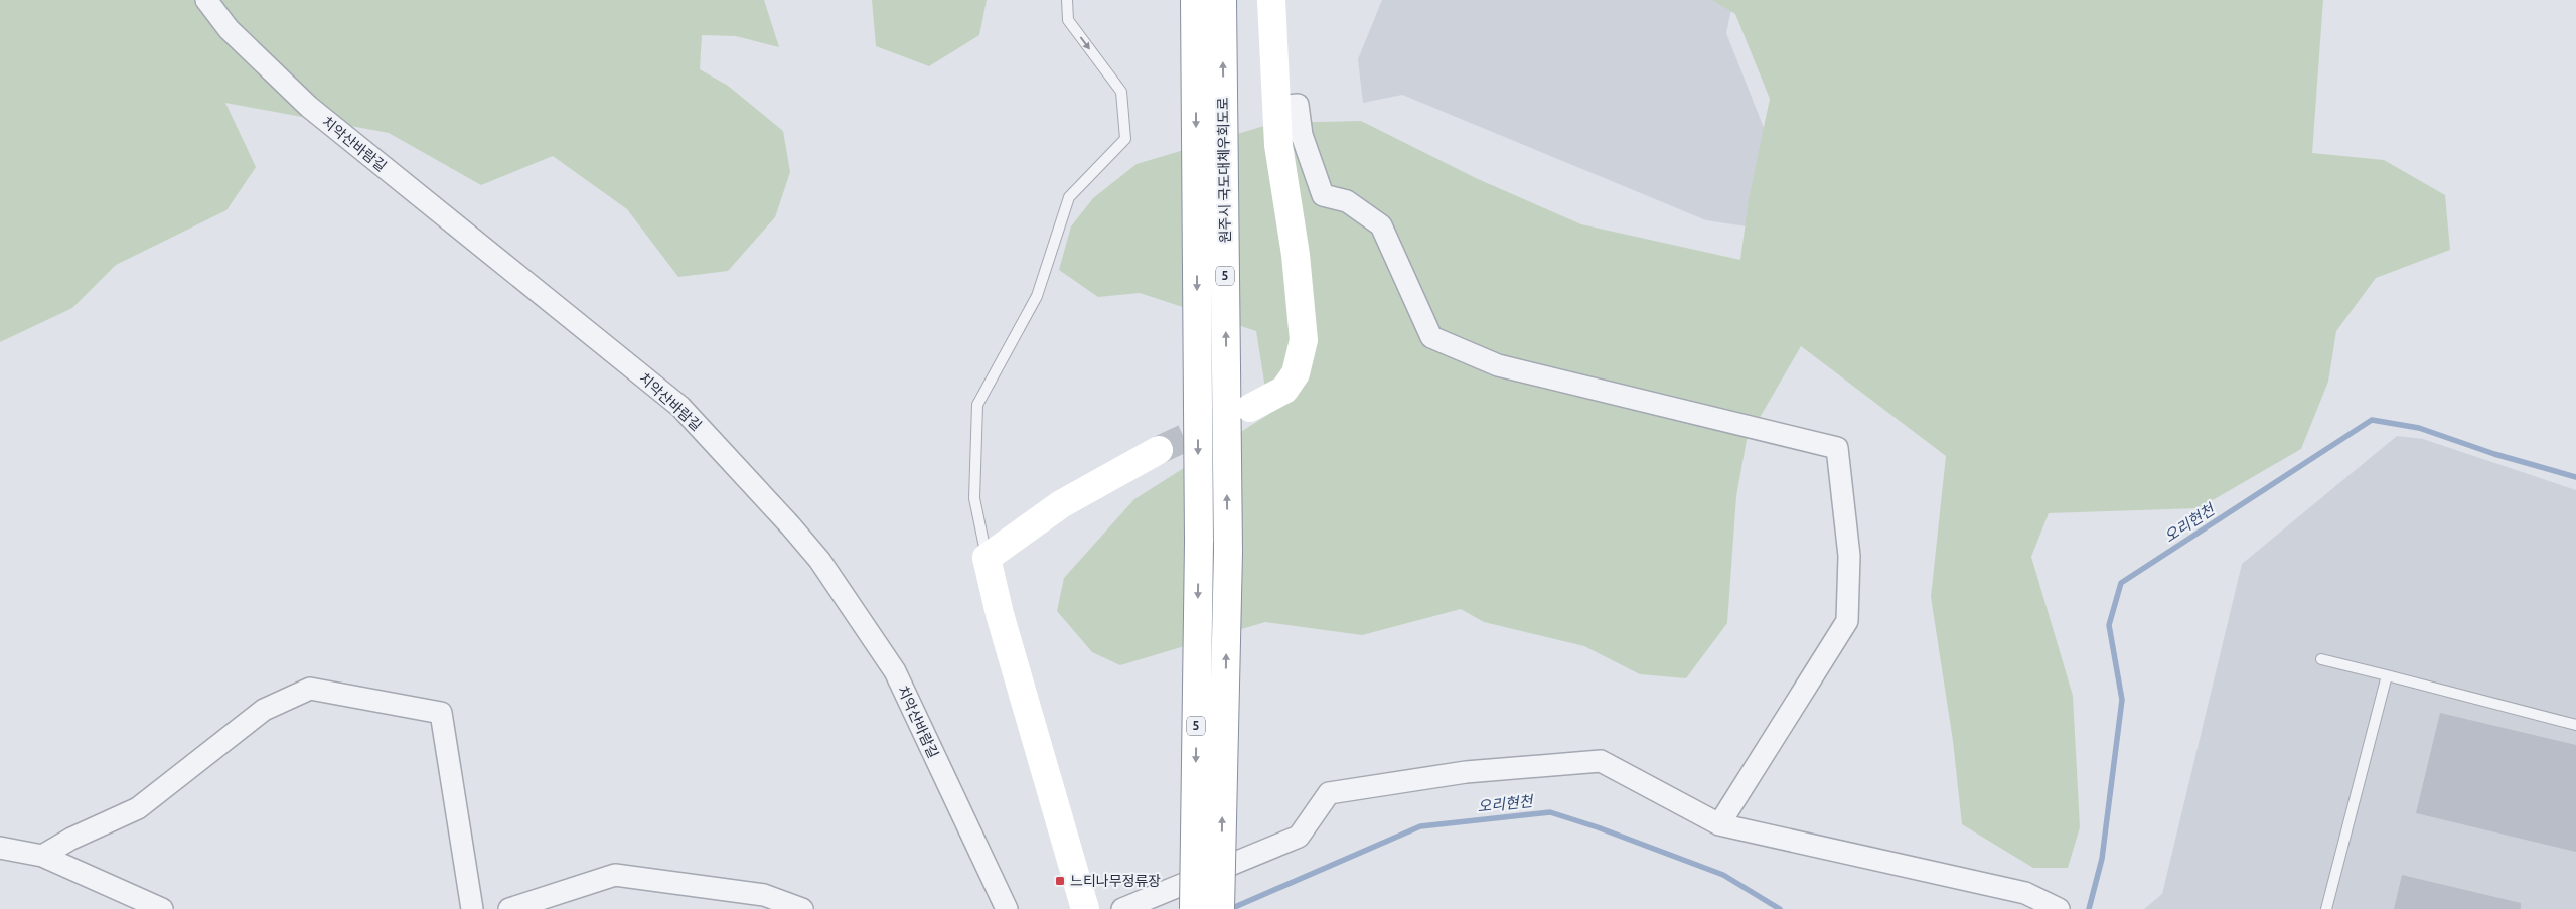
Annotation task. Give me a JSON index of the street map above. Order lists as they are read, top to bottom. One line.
{"streets":{"main road":["원주시 국도대체우회도로","5"],"street":["치악산바람길"]},"water":["오리현천"],"places":{"transit":["느티나무정류장"]}}
